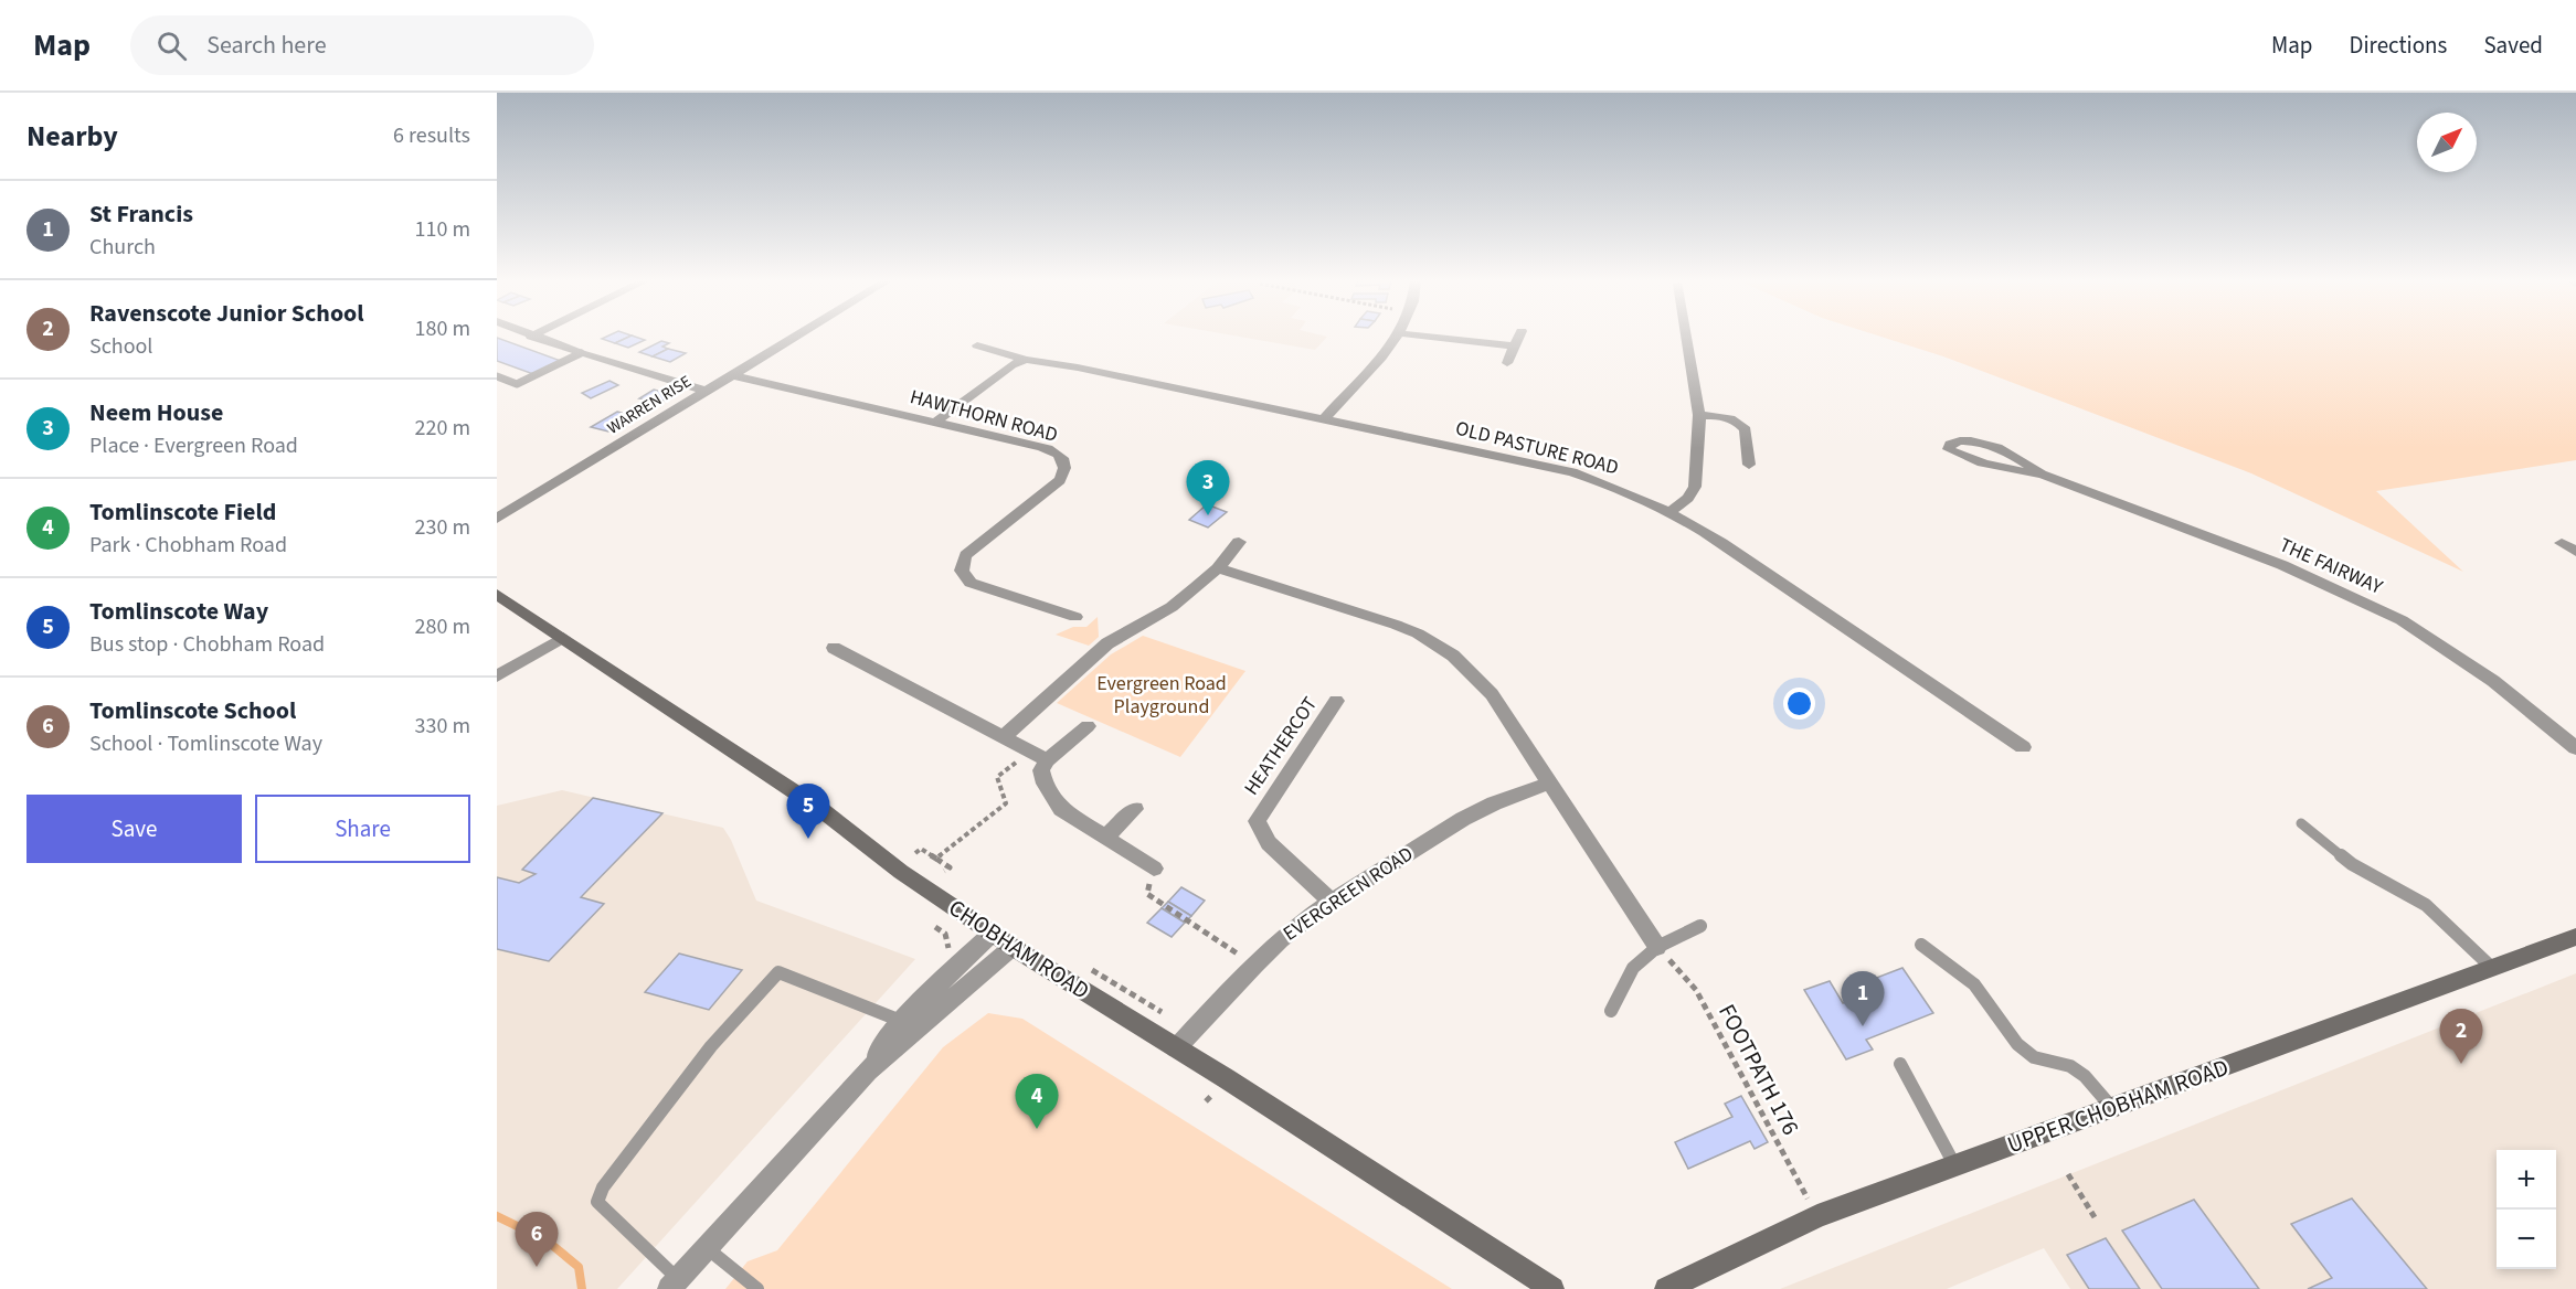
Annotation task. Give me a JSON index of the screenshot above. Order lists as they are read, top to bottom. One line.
{"streets":{"main road":["CHOBHAM ROAD","UPPER CHOBHAM ROAD"],"street":["WARREN RISE","HAWTHORN ROAD","OLD PASTURE ROAD","THE FAIRWAY","HEATHERCOT","EVERGREEN ROAD"],"path":["FOOTPATH 176"]},"crossings":[["WARREN RISE","HAWTHORN ROAD"],["HEATHERCOT","EVERGREEN ROAD"],["EVERGREEN ROAD","CHOBHAM ROAD"],["FOOTPATH 176","UPPER CHOBHAM ROAD"]],"parks":["Evergreen Road Playground"],"north":"top right","page":{"header":"Map","search":"Search here","nav":["Map","Directions","Saved"],"heading":["Nearby","6 results"],"list":[{"mark":"1","name":"St Francis","note":"Church","value":"110 m"},{"mark":"2","name":"Ravenscote Junior School","note":"School","value":"180 m"},{"mark":"3","name":"Neem House","note":"Place · Evergreen Road","value":"220 m"},{"mark":"4","name":"Tomlinscote Field","note":"Park · Chobham Road","value":"230 m"},{"mark":"5","name":"Tomlinscote Way","note":"Bus stop · Chobham Road","value":"280 m"},{"mark":"6","name":"Tomlinscote School","note":"School · Tomlinscote Way","value":"330 m"}],"pins":["3","5","1","2","4","6"],"buttons":["Save","Share"],"map_buttons":["+","−"]}}
